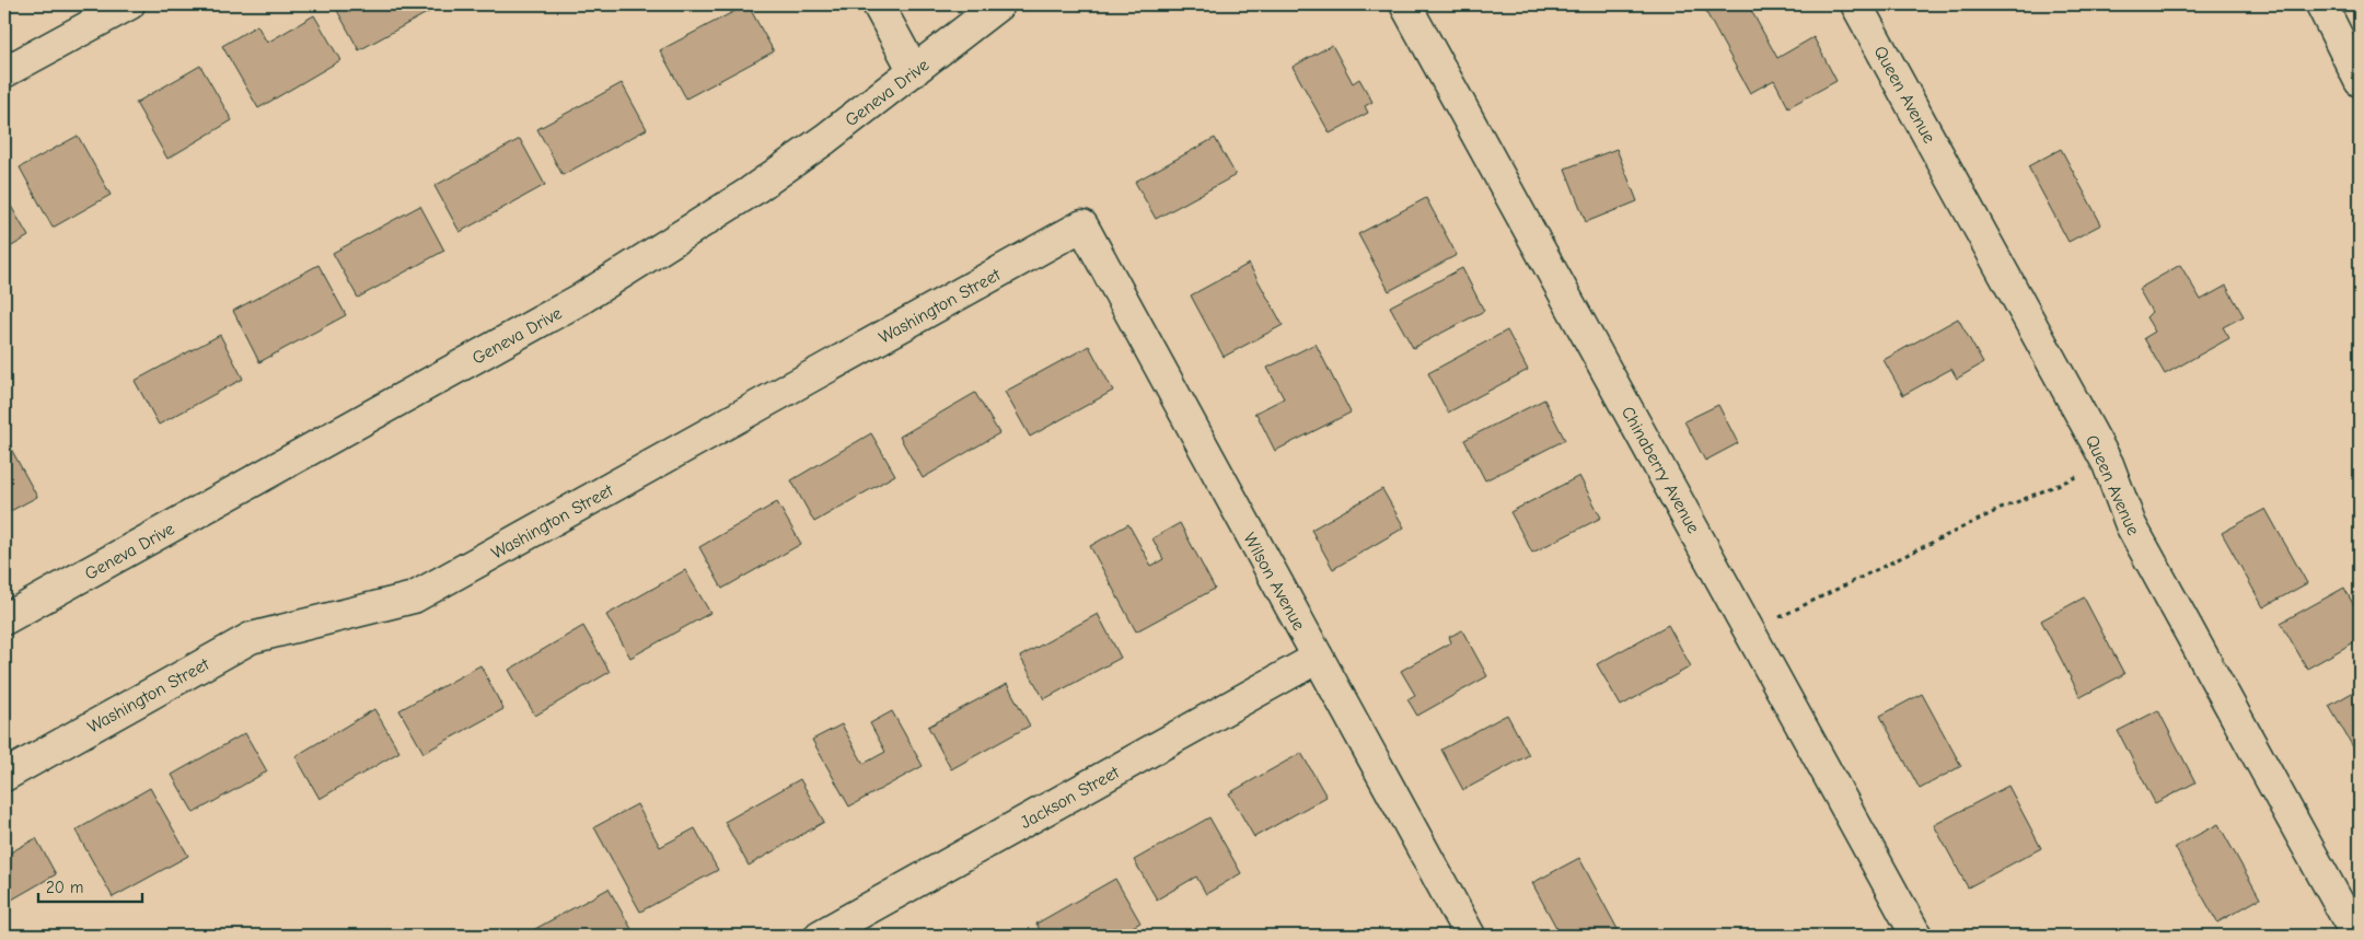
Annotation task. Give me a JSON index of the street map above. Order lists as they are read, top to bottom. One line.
{"streets":{"street":["Geneva Drive","Queen Avenue","Washington Street","Chinaberry Avenue","Wilson Avenue","Jackson Street"]},"crossings":[["Washington Street","Wilson Avenue"],["Wilson Avenue","Jackson Street"]],"scale_bar":"20 m"}
